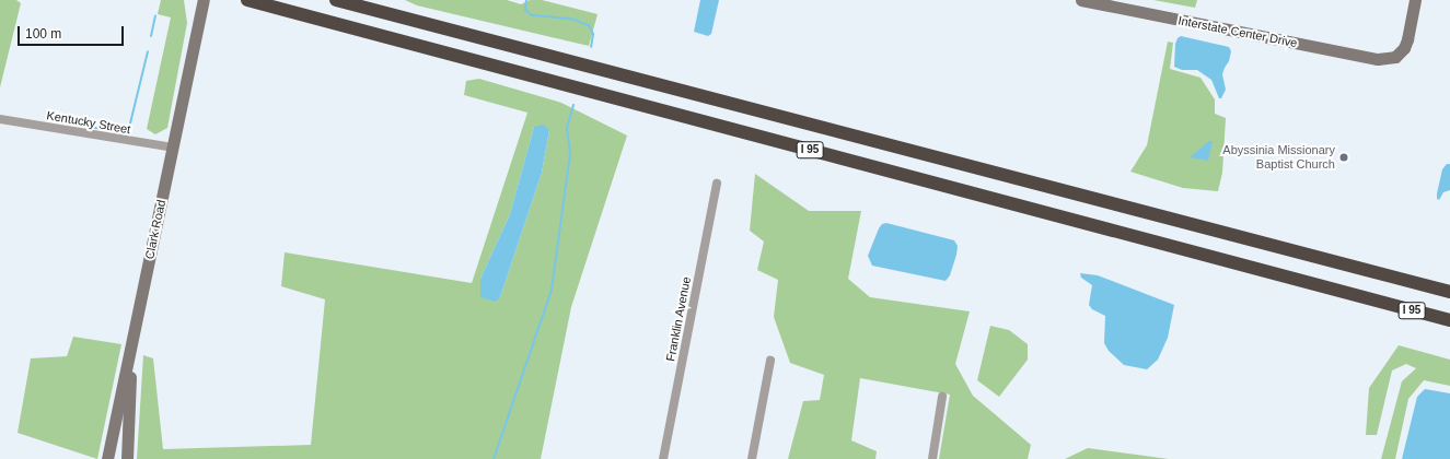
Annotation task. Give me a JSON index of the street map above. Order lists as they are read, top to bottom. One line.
{"streets":{"highway":["I 95"],"street":["Interstate Center Drive","Kentucky Street","Clark Road","Franklin Avenue"]},"crossings":[["Kentucky Street","Clark Road"]],"places":["Abyssinia Missionary Baptist Church"],"scale_bar":"100 m"}
